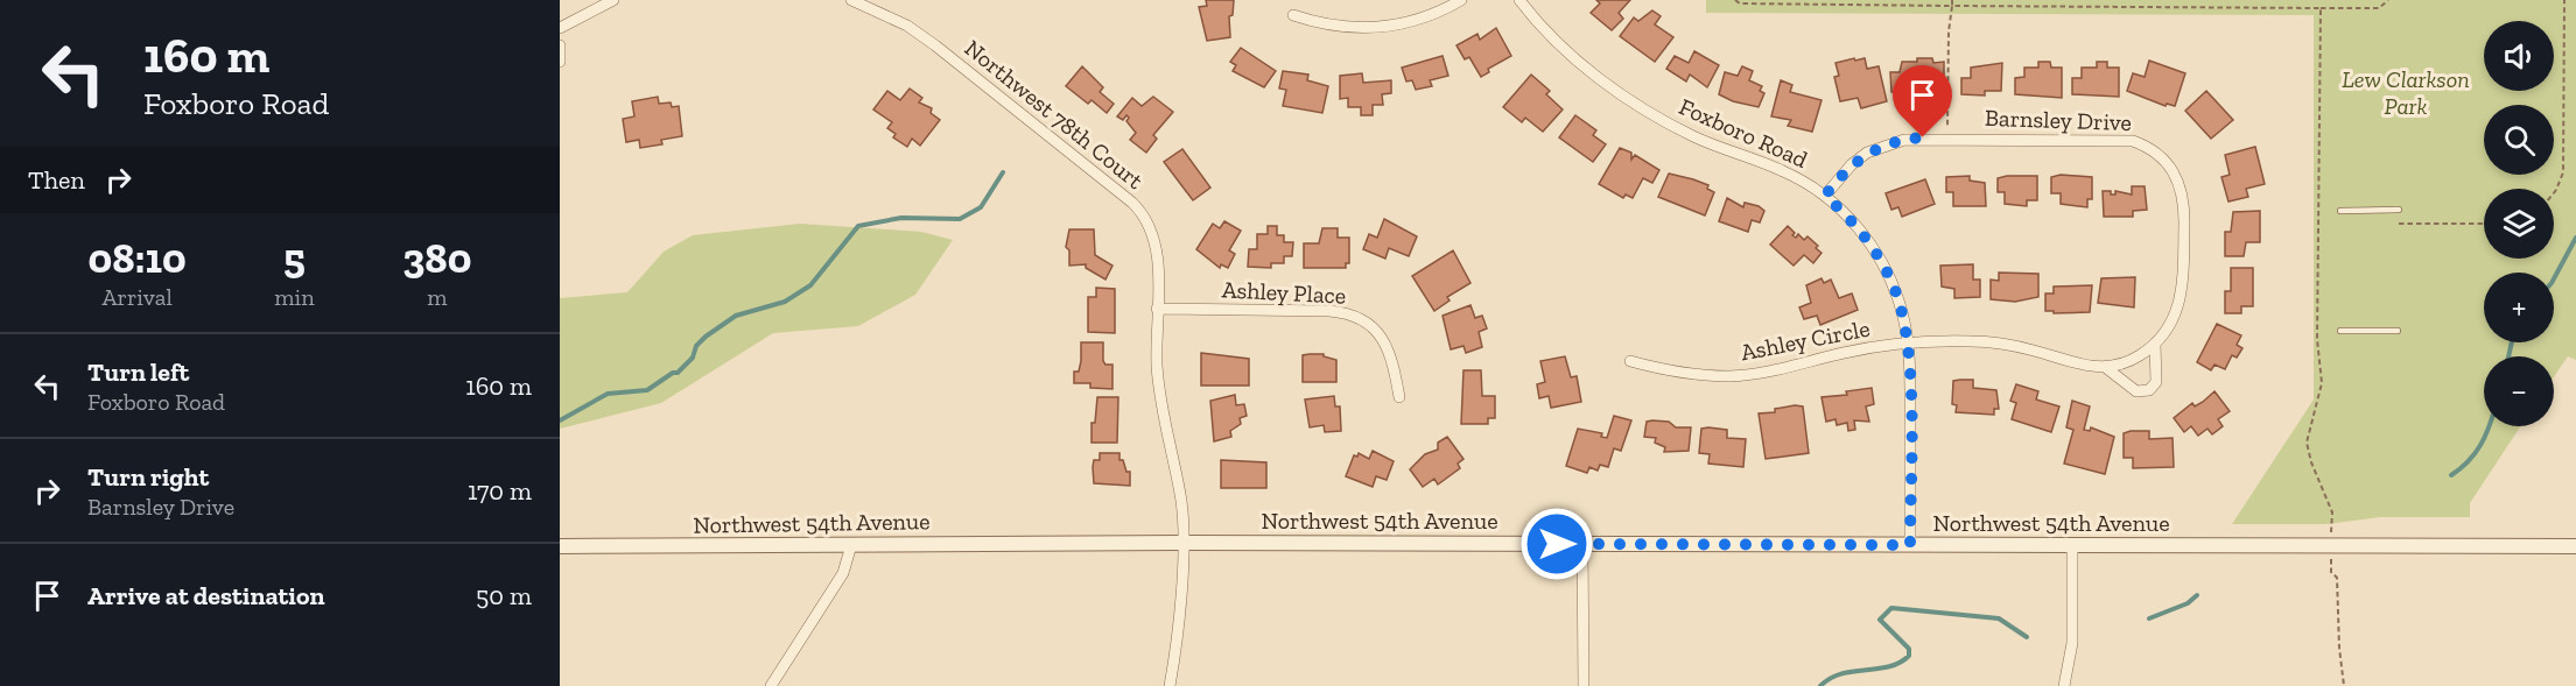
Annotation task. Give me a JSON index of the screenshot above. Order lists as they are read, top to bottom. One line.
{"streets":{"street":["Northwest 78th Court","Barnsley Drive","Foxboro Road","Ashley Place","Ashley Circle","Northwest 54th Avenue"]},"crossings":[["Northwest 78th Court","Ashley Place"],["Northwest 78th Court","Northwest 54th Avenue"],["Barnsley Drive","Foxboro Road"],["Barnsley Drive","Ashley Circle"],["Foxboro Road","Ashley Circle"],["Foxboro Road","Northwest 54th Avenue"]],"parks":["Lew Clarkson Park"],"page":{"turn":["160 m","Foxboro Road"],"map_buttons":["+","−"],"then":"Then","eta":["08:10","Arrival","5","min","380","m"],"list":[{"name":"Turn left","note":"Foxboro Road","value":"160 m"},{"name":"Turn right","note":"Barnsley Drive","value":"170 m"},{"name":"Arrive at destination","value":"50 m"}]}}
